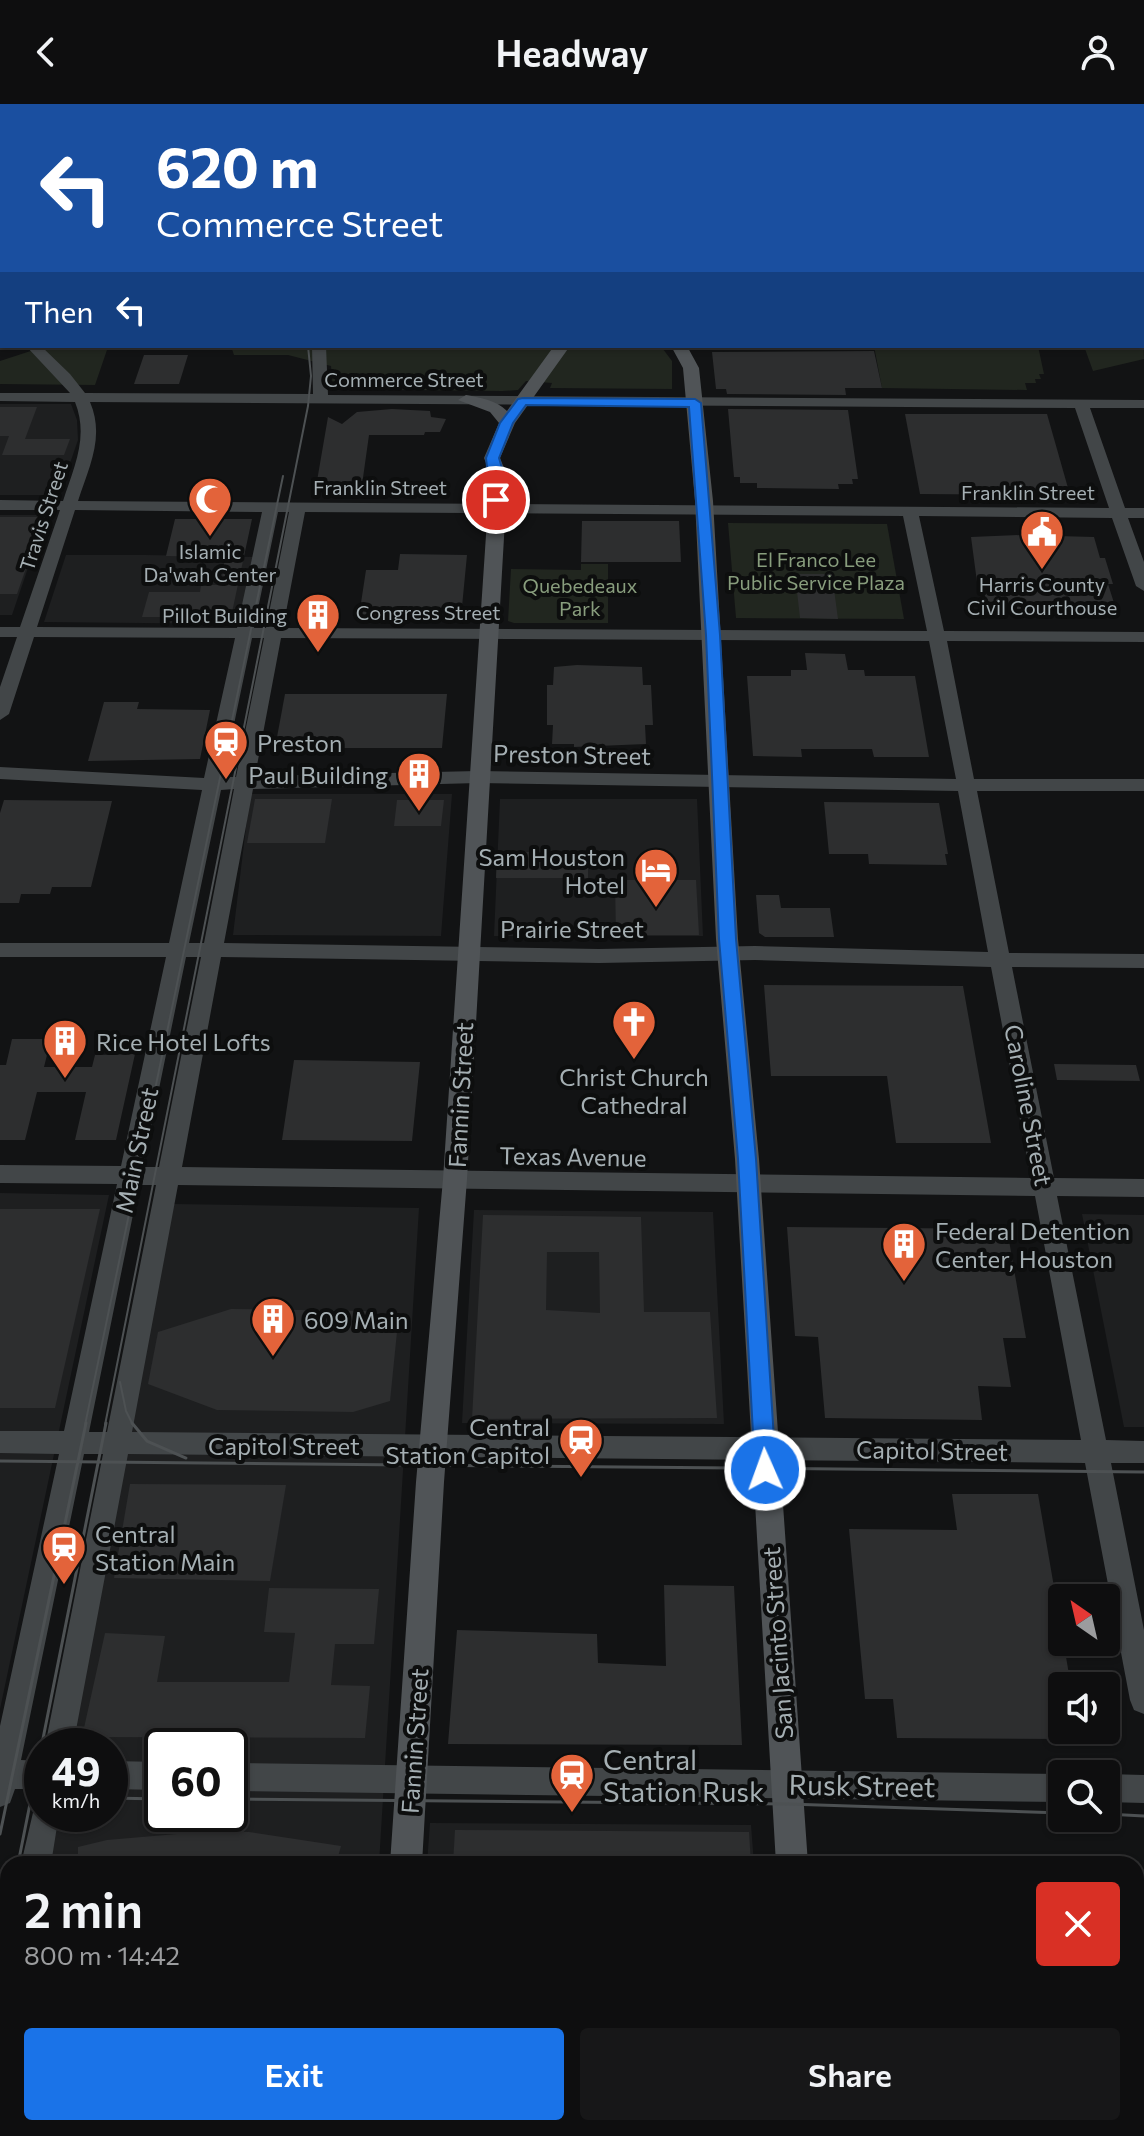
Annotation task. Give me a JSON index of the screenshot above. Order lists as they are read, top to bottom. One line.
{"streets":{"main road":["Fannin Street","San Jacinto Street"],"street":["Commerce Street","Franklin Street","Travis Street","Congress Street","Preston Street","Prairie Street","Caroline Street","Main Street","Texas Avenue","Capitol Street","Rusk Street"]},"crossings":[["Commerce Street","Travis Street"],["Commerce Street","Fannin Street"],["Commerce Street","San Jacinto Street"],["Franklin Street","Travis Street"],["Franklin Street","Fannin Street"],["Franklin Street","Caroline Street"],["Franklin Street","Main Street"],["Franklin Street","San Jacinto Street"],["Travis Street","Congress Street"],["Congress Street","Fannin Street"],["Congress Street","Caroline Street"],["Congress Street","Main Street"],["Congress Street","San Jacinto Street"],["Preston Street","Fannin Street"],["Preston Street","Caroline Street"],["Preston Street","Main Street"],["Preston Street","San Jacinto Street"],["Prairie Street","Fannin Street"],["Prairie Street","Caroline Street"],["Prairie Street","Main Street"],["Prairie Street","San Jacinto Street"],["Fannin Street","Texas Avenue"],["Fannin Street","Capitol Street"],["Fannin Street","Rusk Street"],["Caroline Street","Texas Avenue"],["Caroline Street","Capitol Street"],["Main Street","Texas Avenue"],["Main Street","Capitol Street"],["Texas Avenue","San Jacinto Street"],["Capitol Street","San Jacinto Street"],["San Jacinto Street","Rusk Street"]],"parks":["El Franco Lee Public Service Plaza","Quebedeaux Park"],"places":{"mosque":["Islamic Da'wah Center"],"public building":["Harris County Civil Courthouse"],"building":["Pillot Building","Paul Building","Rice Hotel Lofts","Federal Detention Center, Houston","609 Main"],"station":["Preston","Central Station Capitol","Central Station Main","Central Station Rusk"],"hotel":["Sam Houston Hotel"],"church":["Christ Church Cathedral"]},"north":"top left","page":{"header":"Headway","turn":["620 m","Commerce Street"],"then":"Then","speed":"49 km/h","limit":"60","heading":["2 min","800 m · 14:42"],"buttons":["Exit","Share"]}}
